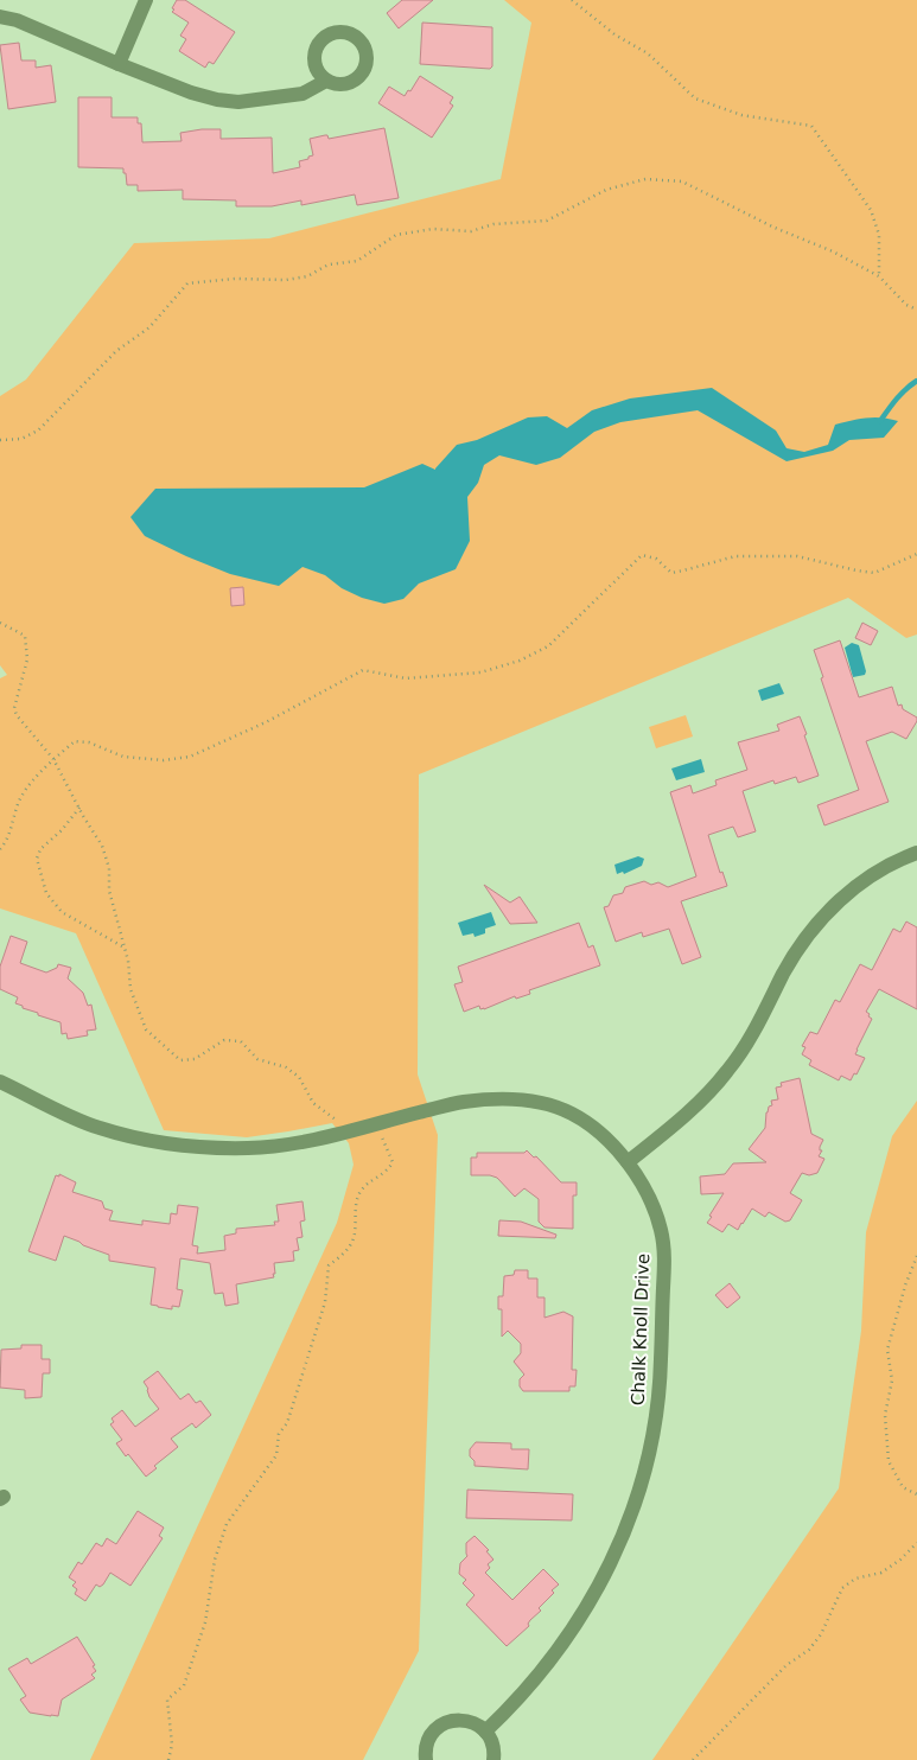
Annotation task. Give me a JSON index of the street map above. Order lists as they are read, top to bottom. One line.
{"streets":{"street":["Chalk Knoll Drive"]}}
